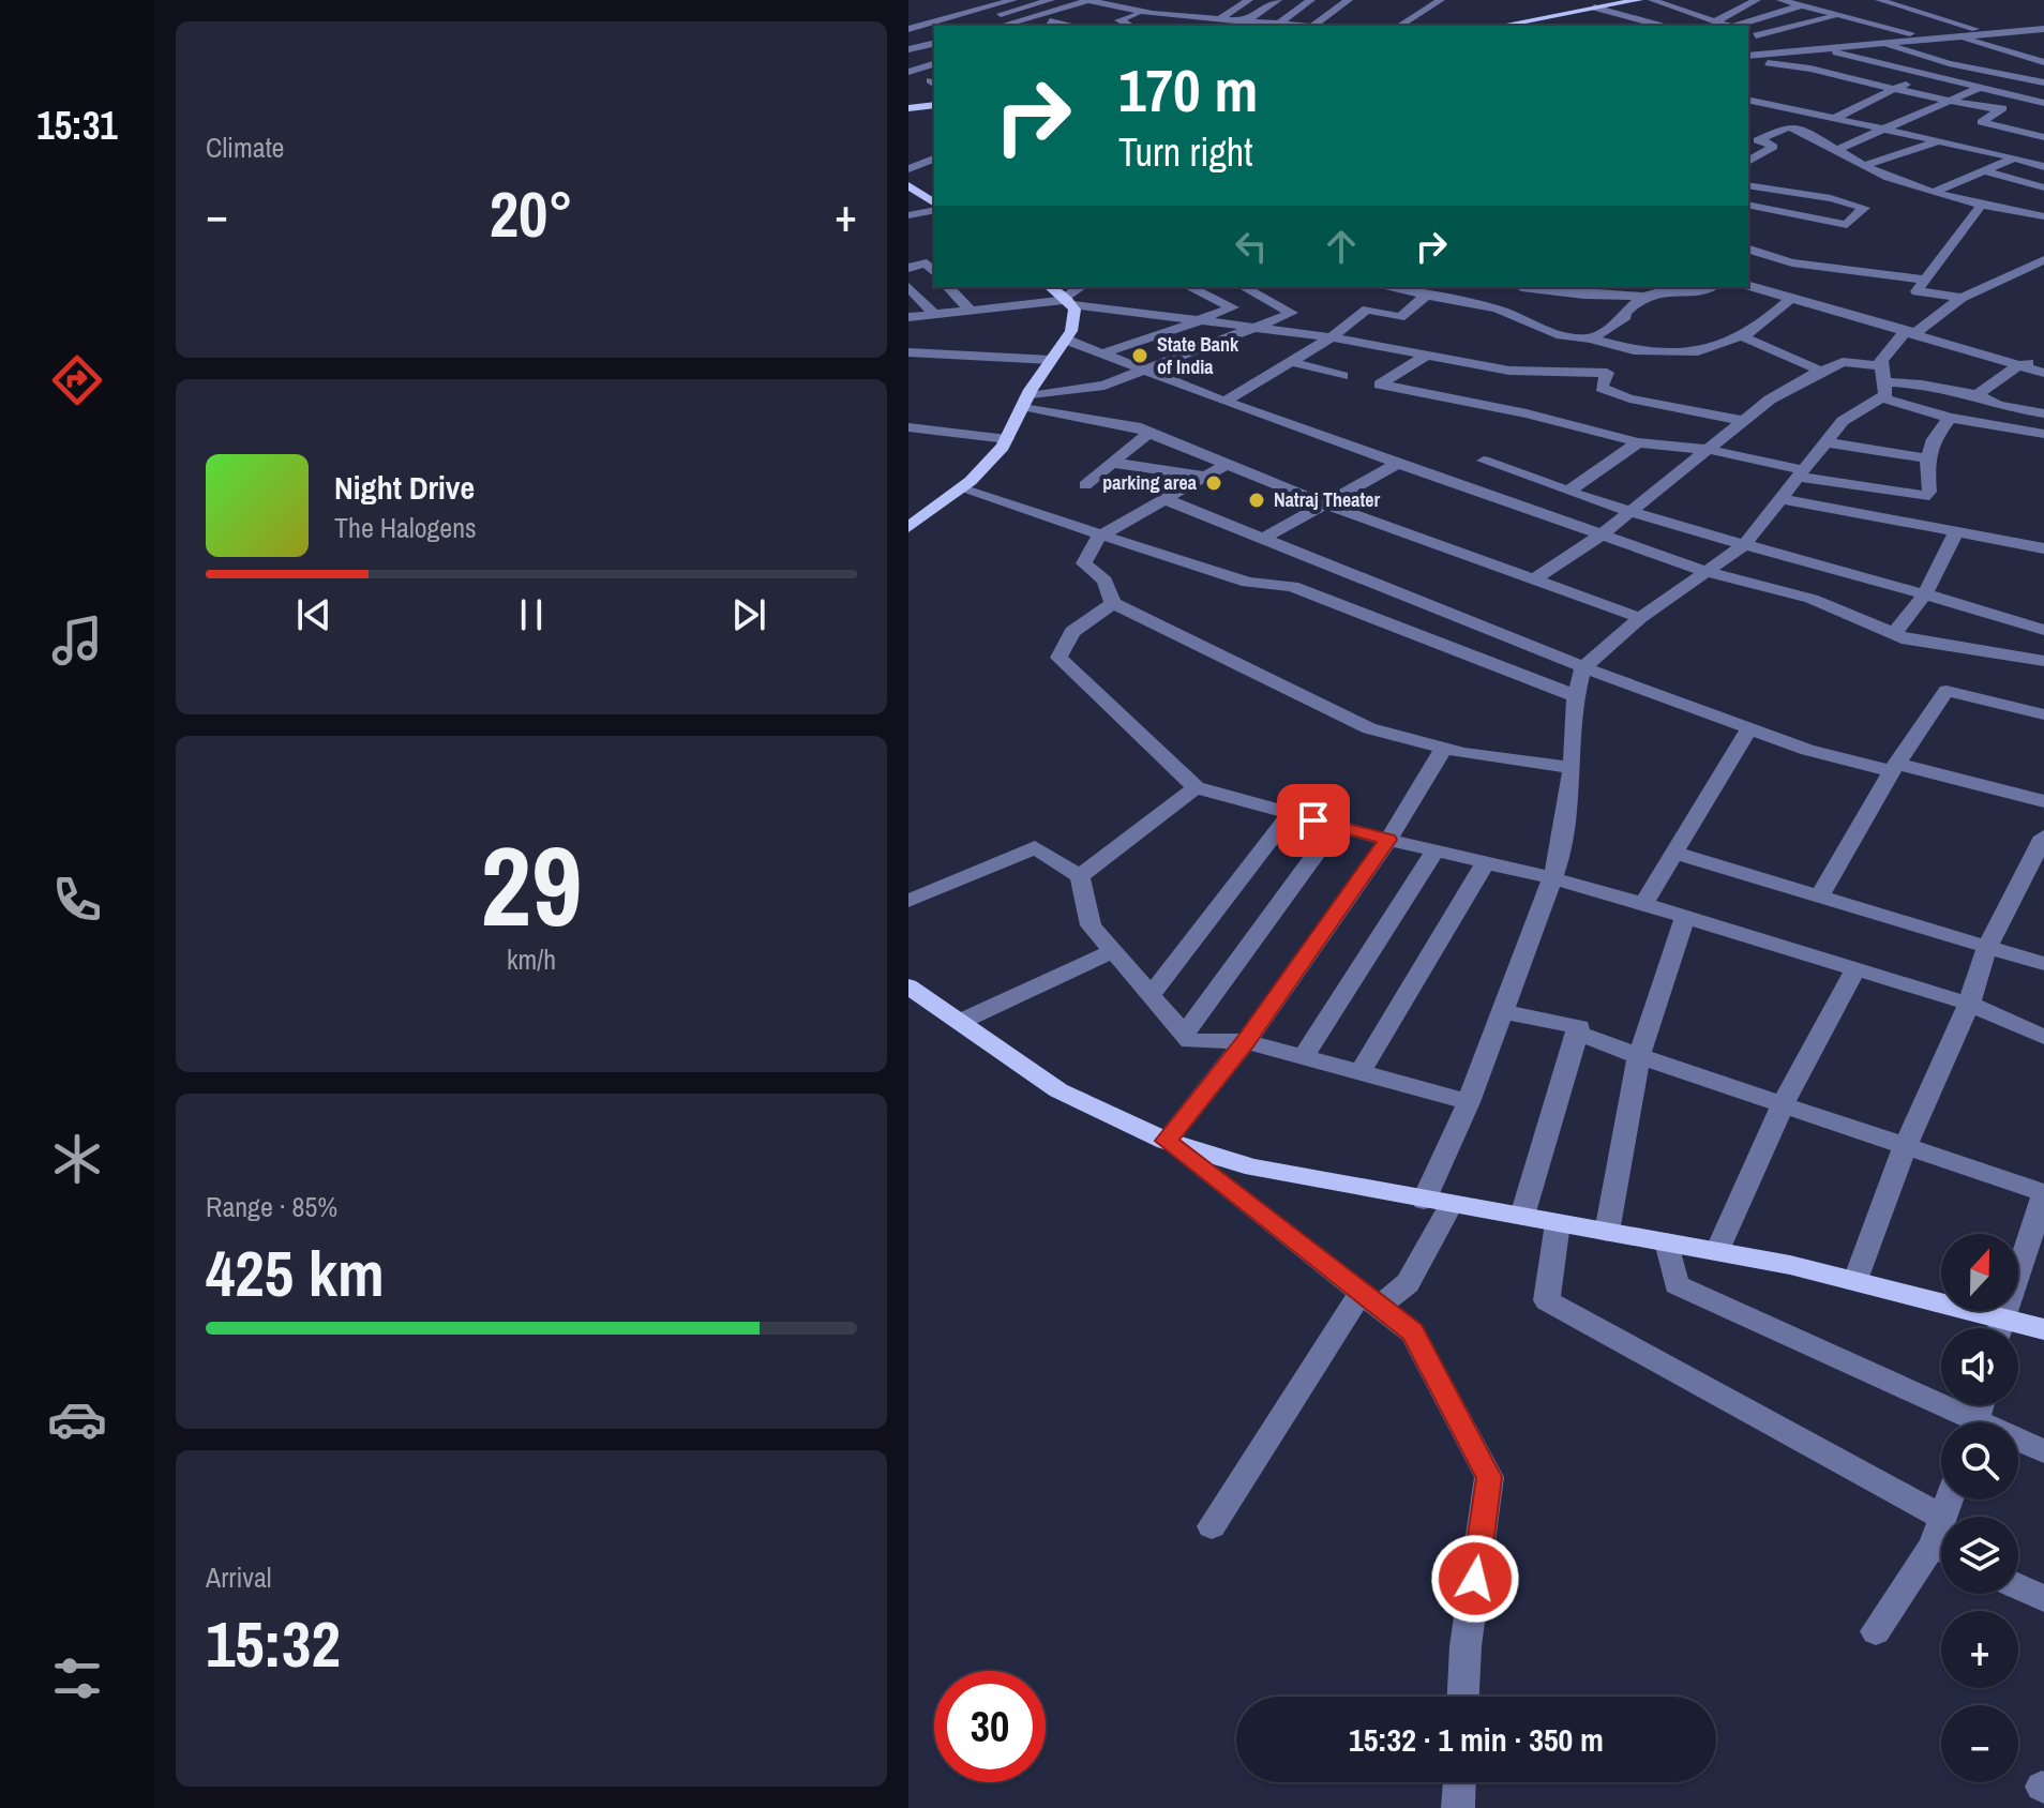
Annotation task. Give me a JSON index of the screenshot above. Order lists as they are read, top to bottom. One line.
{"places":["State Bank of India","parking area","Natraj Theater"],"north":"top","page":{"tabs":"15:31","tile":["Climate",["29","km/h"],["Range · 85%","425 km"],["Arrival","15:32"]],"turn":["170 m","Turn right"],"heat":["−","20°","+"],"song":["Night Drive","The Halogens"],"map_buttons":["+","−"],"limit":"30","trip":"15:32 · 1 min · 350 m"}}
